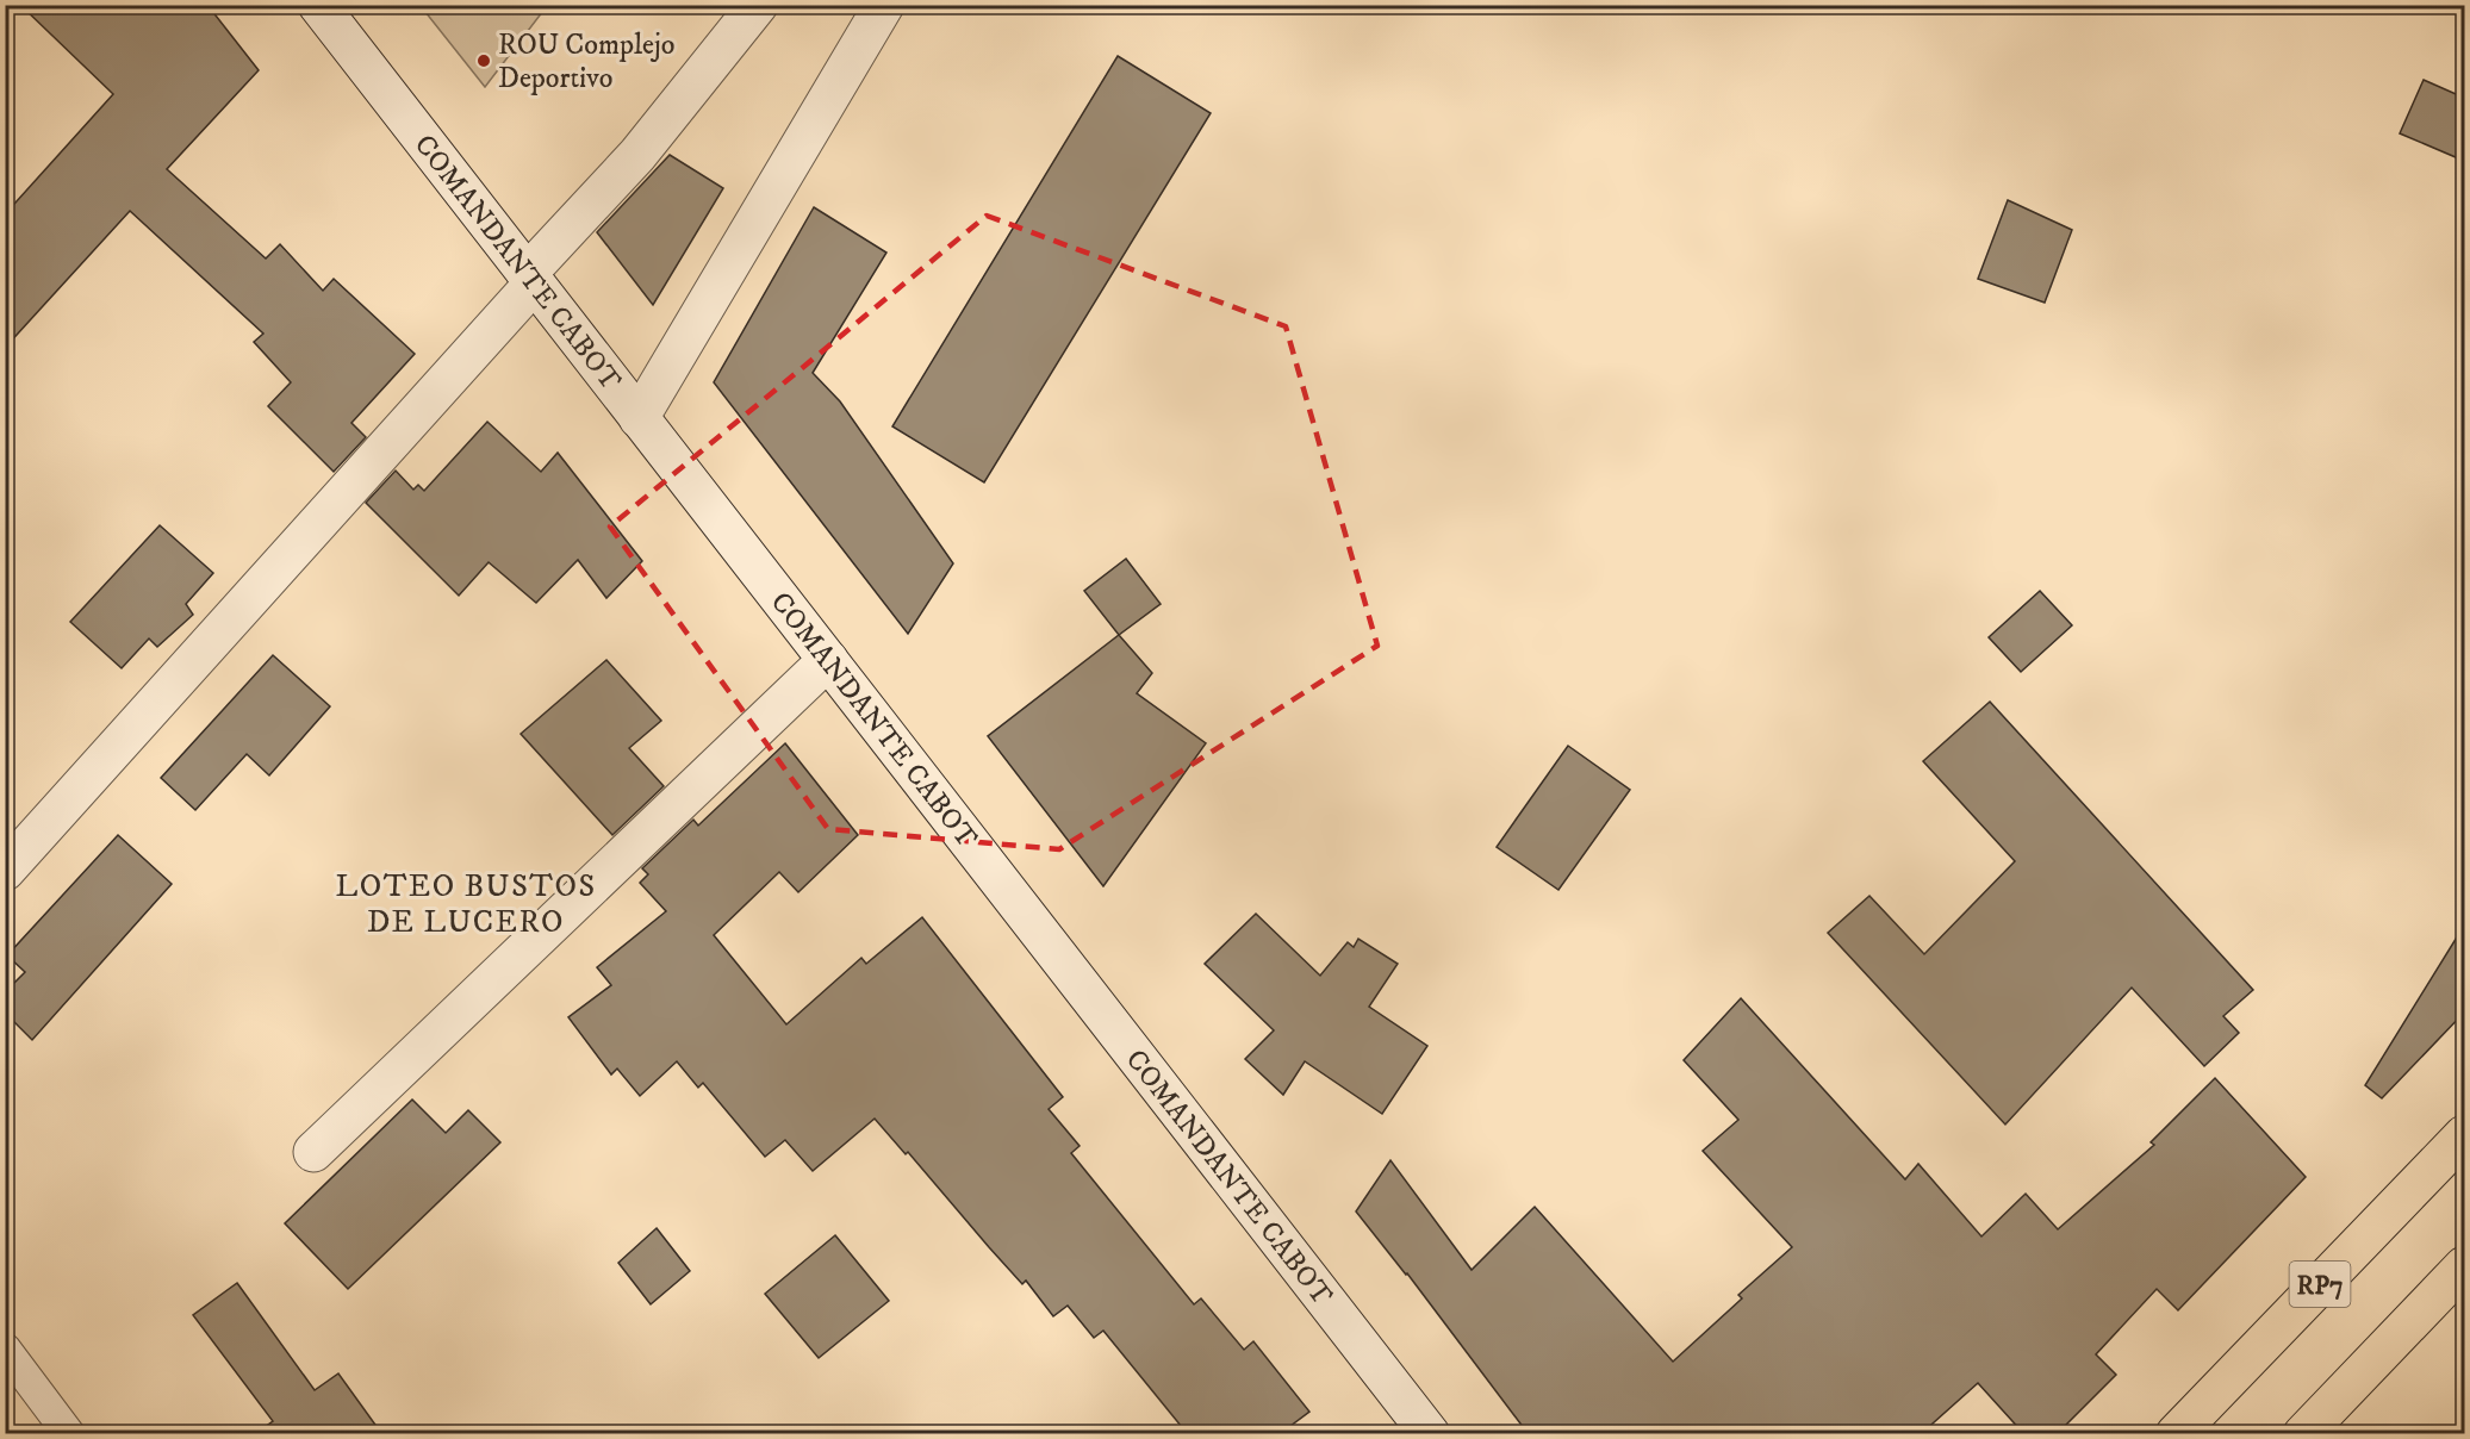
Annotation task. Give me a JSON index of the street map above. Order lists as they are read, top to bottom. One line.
{"streets":{"main road":["RP7"],"street":["COMANDANTE CABOT"]},"districts":["LOTEO BUSTOS DE LUCERO"],"places":["ROU Complejo Deportivo"]}
